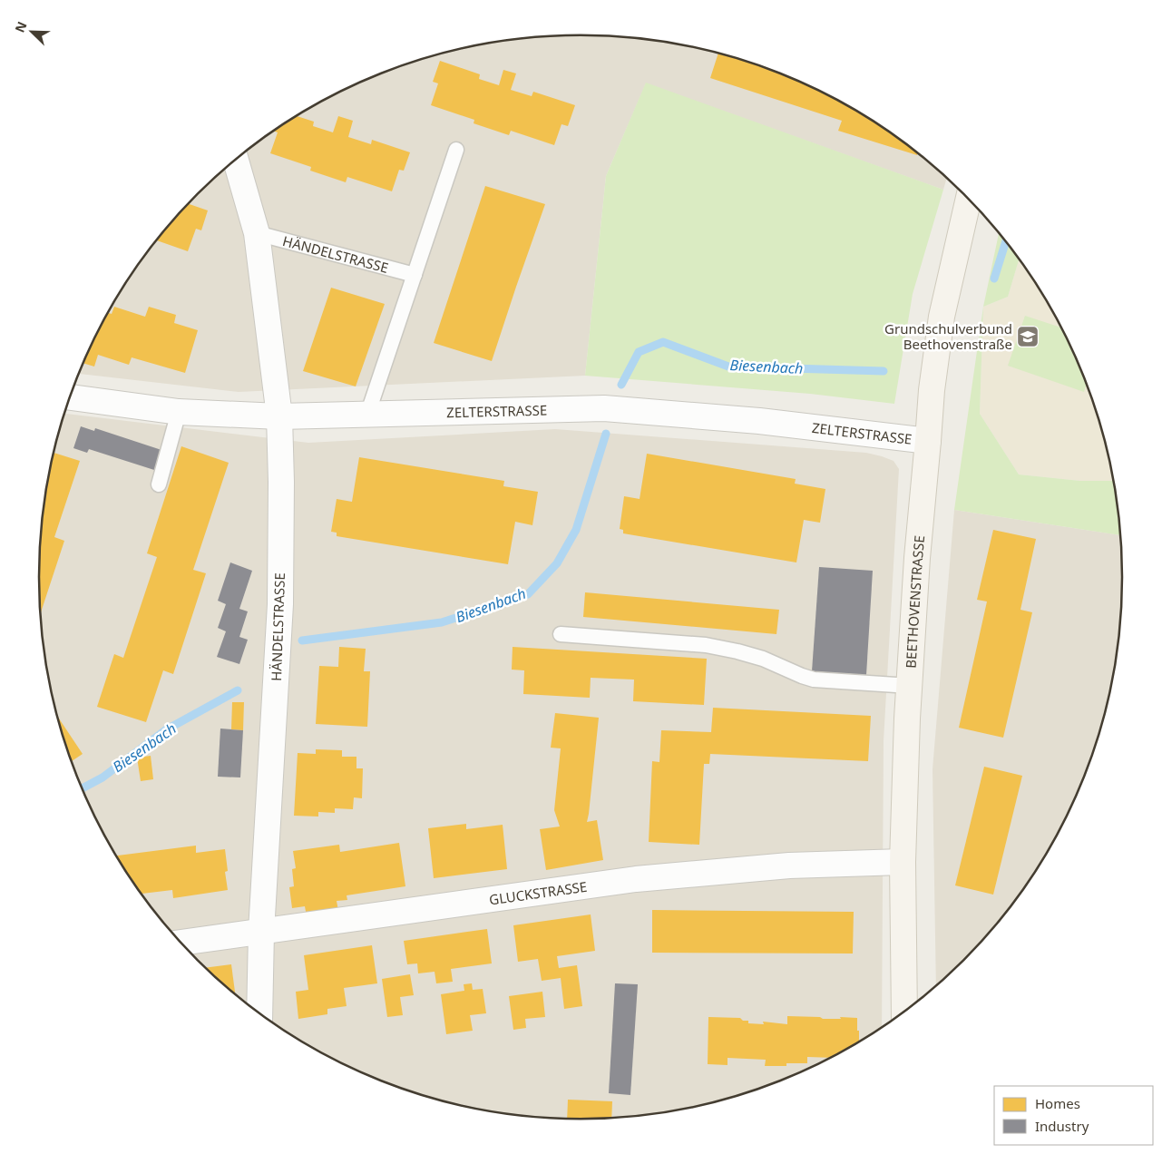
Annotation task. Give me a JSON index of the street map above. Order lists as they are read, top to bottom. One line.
{"streets":{"street":["HÄNDELSTRASSE","ZELTERSTRASSE","BEETHOVENSTRASSE","GLUCKSTRASSE"]},"crossings":[["HÄNDELSTRASSE","ZELTERSTRASSE"],["HÄNDELSTRASSE","GLUCKSTRASSE"],["ZELTERSTRASSE","BEETHOVENSTRASSE"],["BEETHOVENSTRASSE","GLUCKSTRASSE"]],"water":["Biesenbach"],"places":{"school or university":["Grundschulverbund Beethovenstraße"]},"legend":["Homes","Industry"],"north":"top left"}
